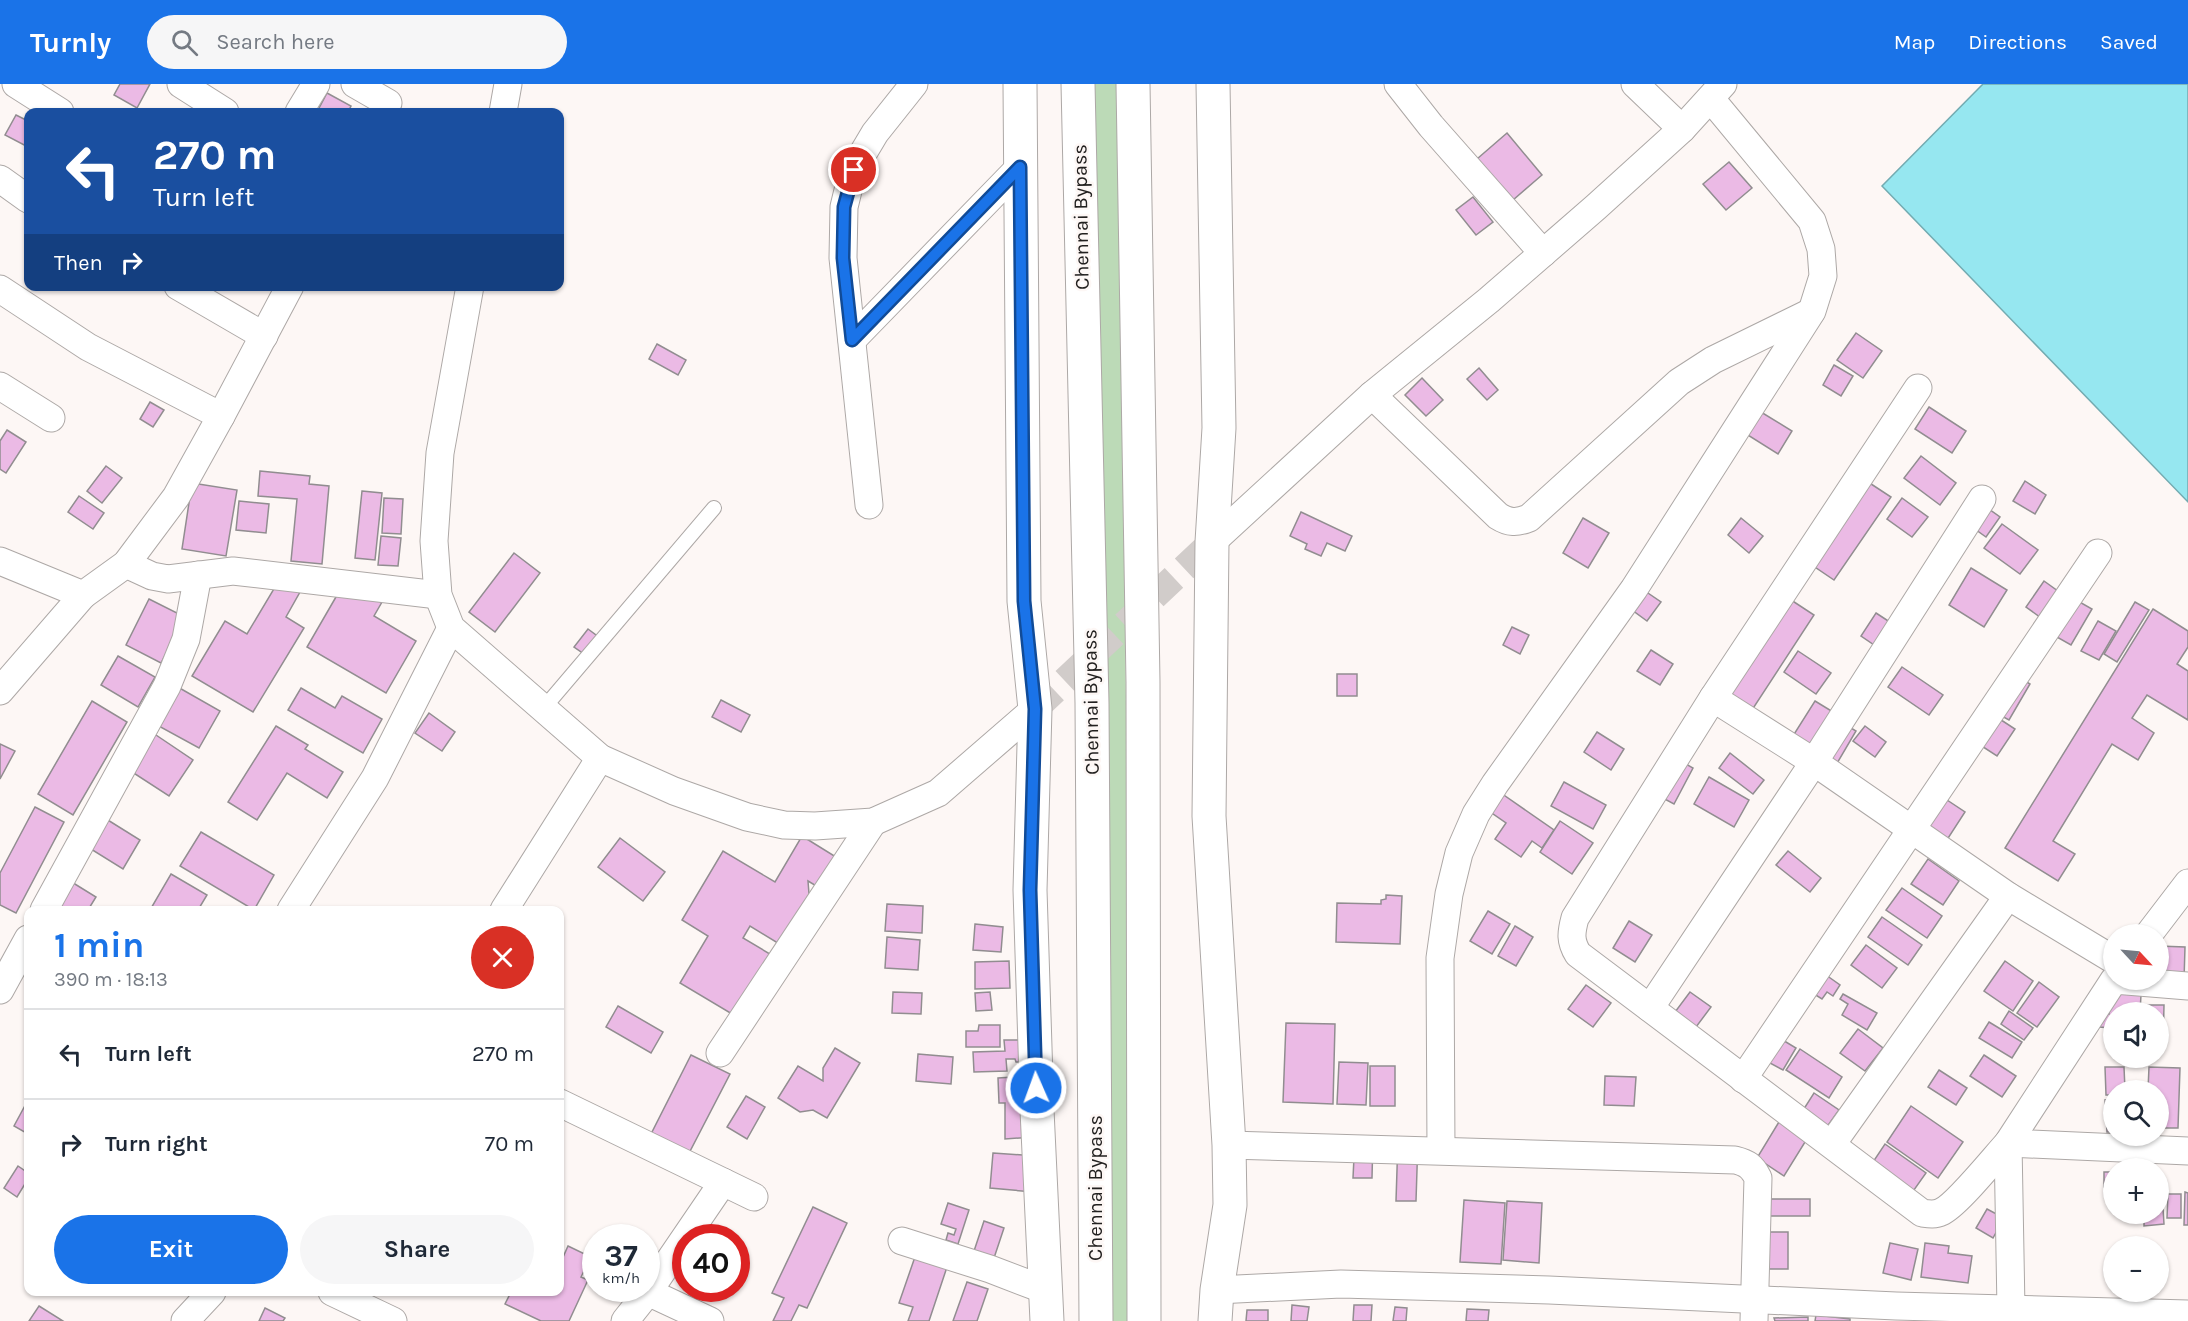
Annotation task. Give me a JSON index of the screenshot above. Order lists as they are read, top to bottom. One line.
{"streets":{"main road":["Chennai Bypass"]},"north":"bottom right","page":{"header":"Turnly","search":"Search here","nav":["Map","Directions","Saved"],"turn":["270 m","Turn left"],"then":"Then","heading":["1 min","390 m · 18:13"],"map_buttons":["+","−"],"list":[{"name":"Turn left","value":"270 m"},{"name":"Turn right","value":"70 m"}],"buttons":["Exit","Share"],"speed":"37 km/h","limit":"40"}}
